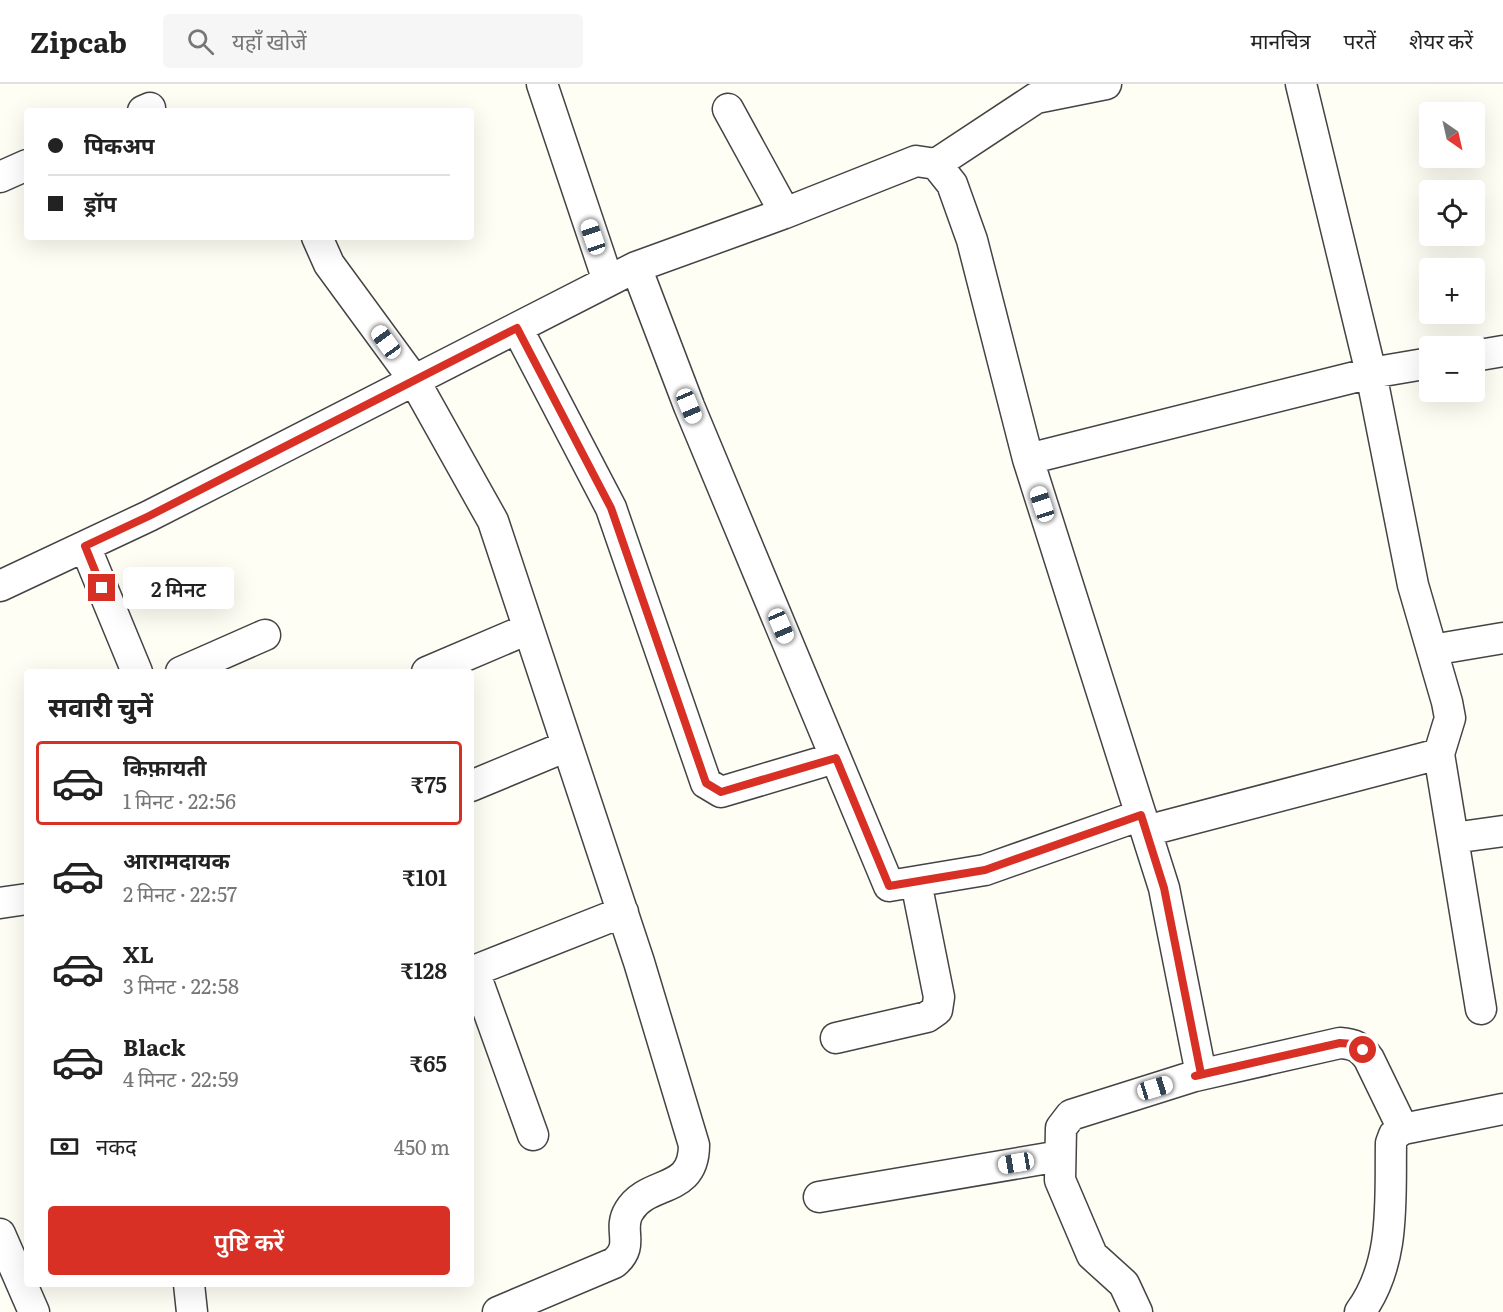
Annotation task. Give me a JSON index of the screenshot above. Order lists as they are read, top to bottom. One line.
{"north":"bottom right","page":{"header":"Zipcab","search":"यहाँ खोजें","nav":["मानचित्र","परतें","शेयर करें"],"map_buttons":["+","−"],"banner":["पिकअप","ड्रॉप"],"bubble":"2 मिनट","heading":"सवारी चुनें","list":[{"name":"किफ़ायती","note":"1 मिनट · 22:56","value":"₹75"},{"name":"आरामदायक","note":"2 मिनट · 22:57","value":"₹101"},{"name":"XL","note":"3 मिनट · 22:58","value":"₹128"},{"name":"Black","note":"4 मिनट · 22:59","value":"₹65"}],"pay":["नकद","450 m"],"buttons":"पुष्टि करें"}}
